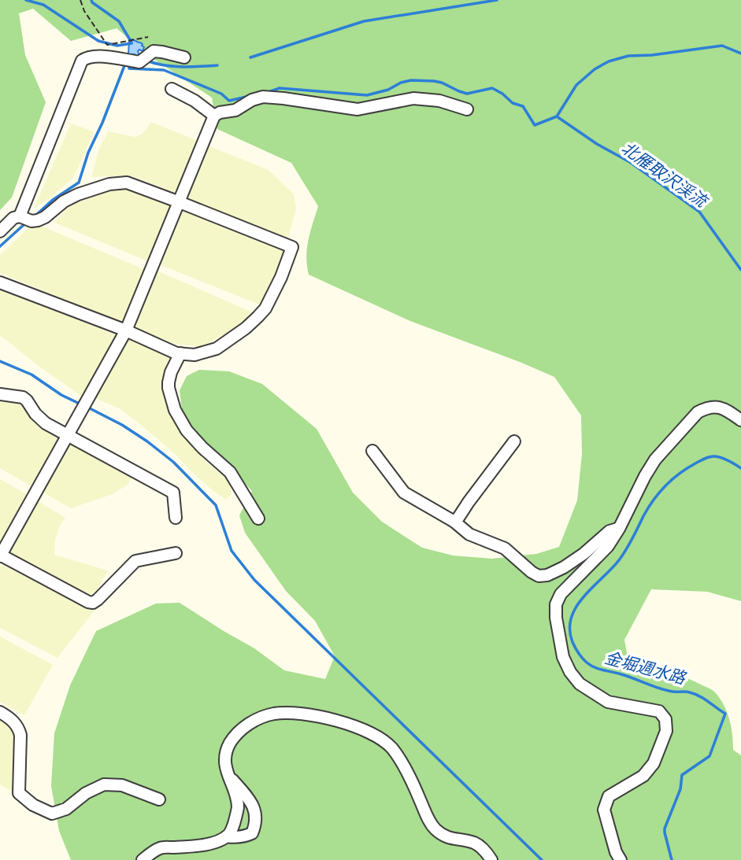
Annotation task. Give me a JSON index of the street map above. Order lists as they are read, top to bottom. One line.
{"water":["北雁取沢渓流","金堀週水路"]}
